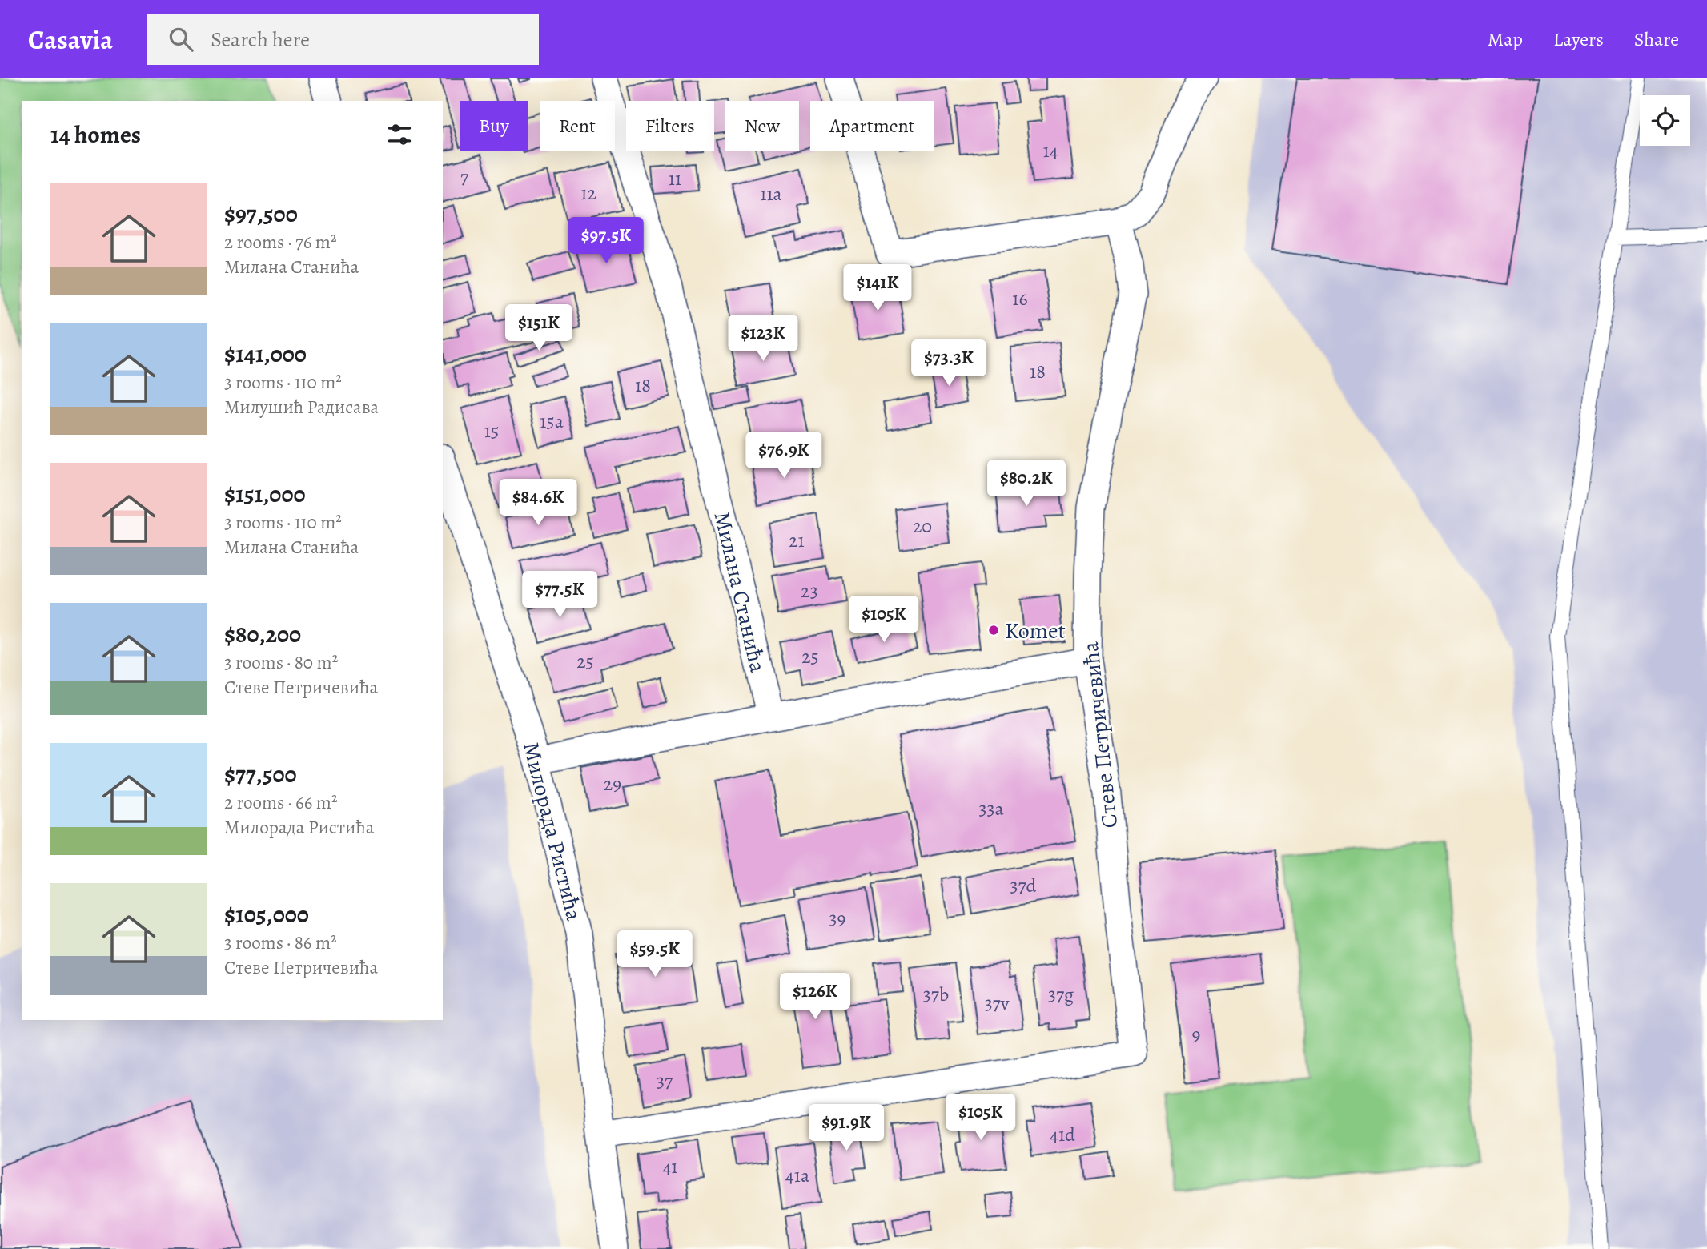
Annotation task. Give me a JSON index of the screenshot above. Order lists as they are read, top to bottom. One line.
{"streets":{"street":["Милана Станића","Стеве Петричевића","Милорада Ристића"]},"crossings":[["Стеве Петричевића","Милорада Ристића"]],"places":["Komet"],"house_numbers":["14","7","11","12","11a","16","18","18","15a","15","20","21","23","25","25","29","33a","37d","39","37b","37g","37v","9","37","41d","41","41a"],"page":{"header":"Casavia","search":"Search here","nav":["Map","Layers","Share"],"chip":["Buy","Rent","Filters","New","Apartment"],"heading":"14 homes","list":[{"name":"$97,500","note":"2 rooms · 76 m² · Милана Станића"},{"name":"$141,000","note":"3 rooms · 110 m² · Милушић Радисава"},{"name":"$151,000","note":"3 rooms · 110 m² · Милана Станића"},{"name":"$80,200","note":"3 rooms · 80 m² · Стеве Петричевића"},{"name":"$77,500","note":"2 rooms · 66 m² · Милорада Ристића"},{"name":"$105,000","note":"3 rooms · 86 m² · Стеве Петричевића"}],"price":["$97.5K","$141K","$151K","$123K","$73.3K","$76.9K","$80.2K","$84.6K","$77.5K","$105K","$59.5K","$126K","$105K","$91.9K"]}}
